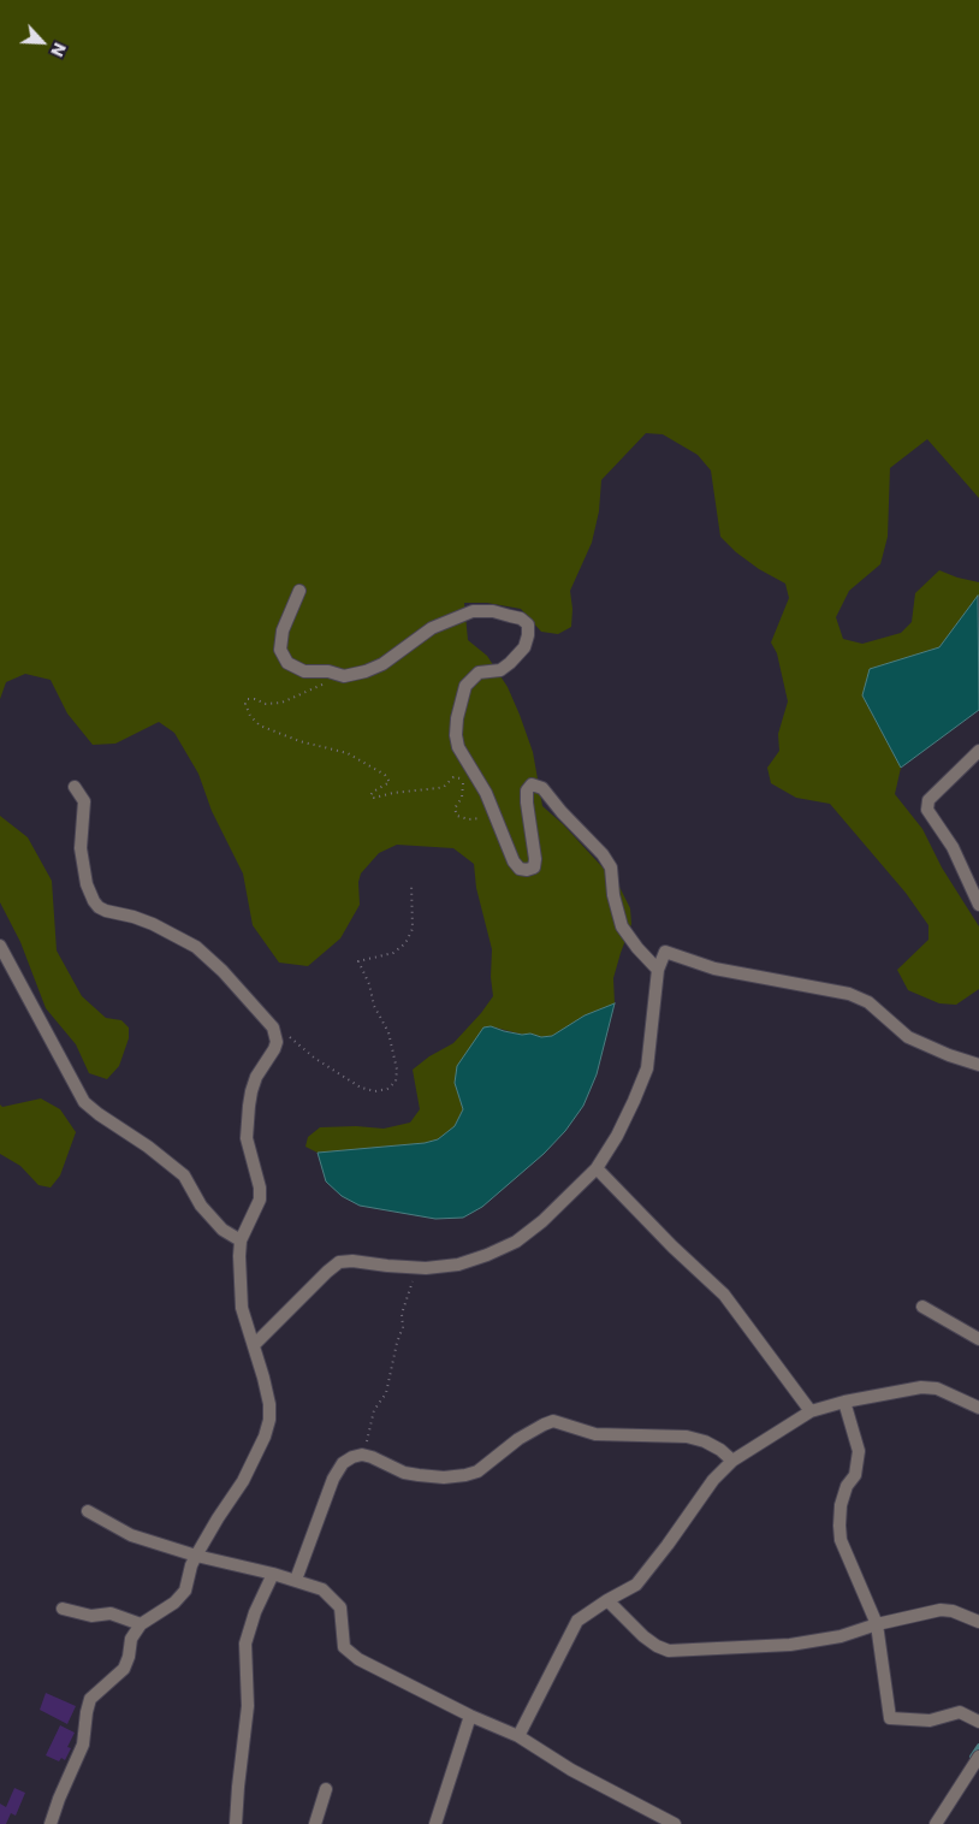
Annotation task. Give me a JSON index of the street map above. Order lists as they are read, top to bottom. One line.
{"north":"bottom right"}
